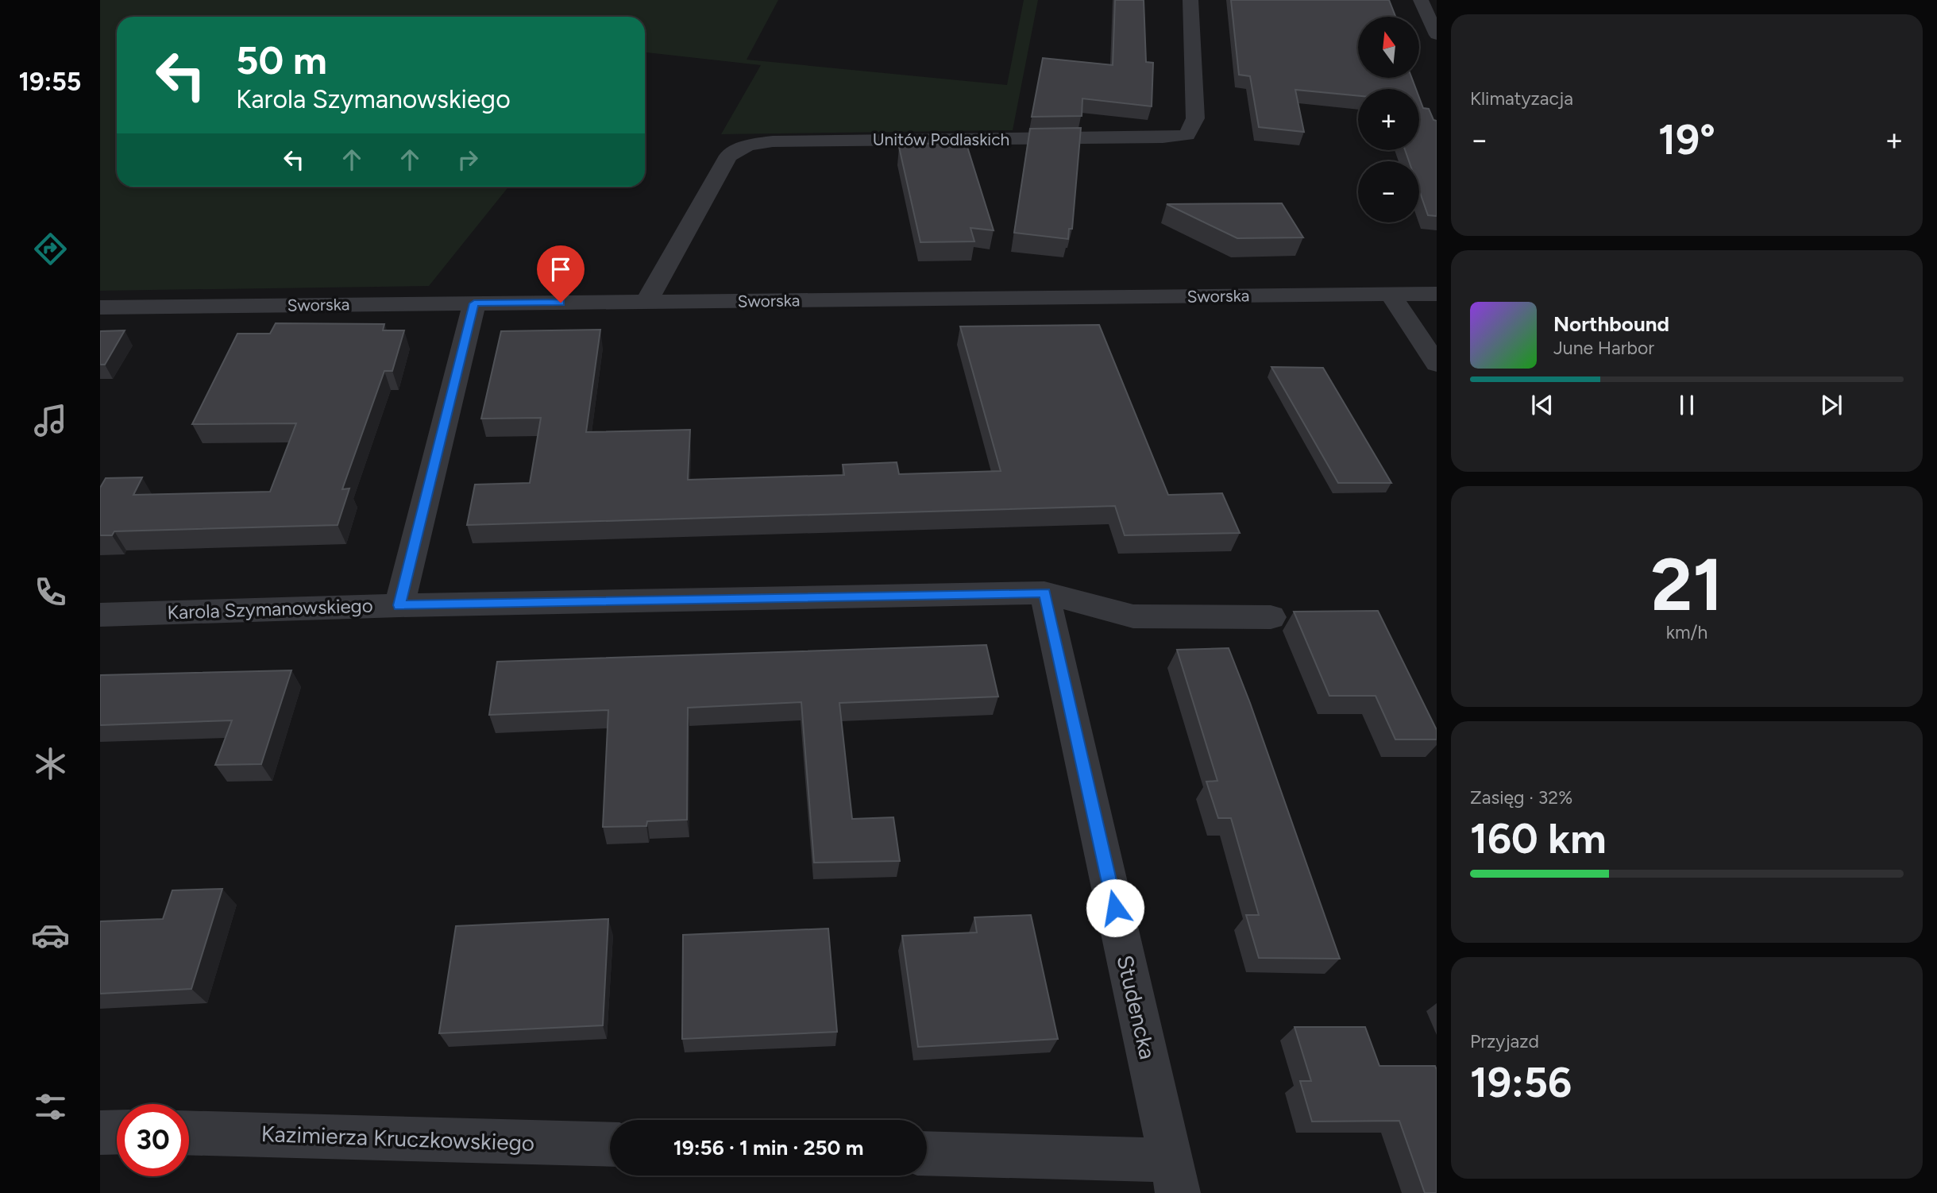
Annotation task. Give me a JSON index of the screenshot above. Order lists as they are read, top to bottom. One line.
{"streets":{"street":["Unitów Podlaskich","Sworska","Karola Szymanowskiego","Studencka","Kazimierza Kruczkowskiego"]},"crossings":[["Unitów Podlaskich","Sworska"],["Karola Szymanowskiego","Studencka"]],"north":"top","page":{"tabs":"19:55","tile":["Klimatyzacja",["21","km/h"],["Zasięg · 32%","160 km"],["Przyjazd","19:56"]],"map_buttons":["+","−"],"turn":["50 m","Karola Szymanowskiego"],"heat":["−","19°","+"],"song":["Northbound","June Harbor"],"limit":"30","trip":"19:56 · 1 min · 250 m"}}
